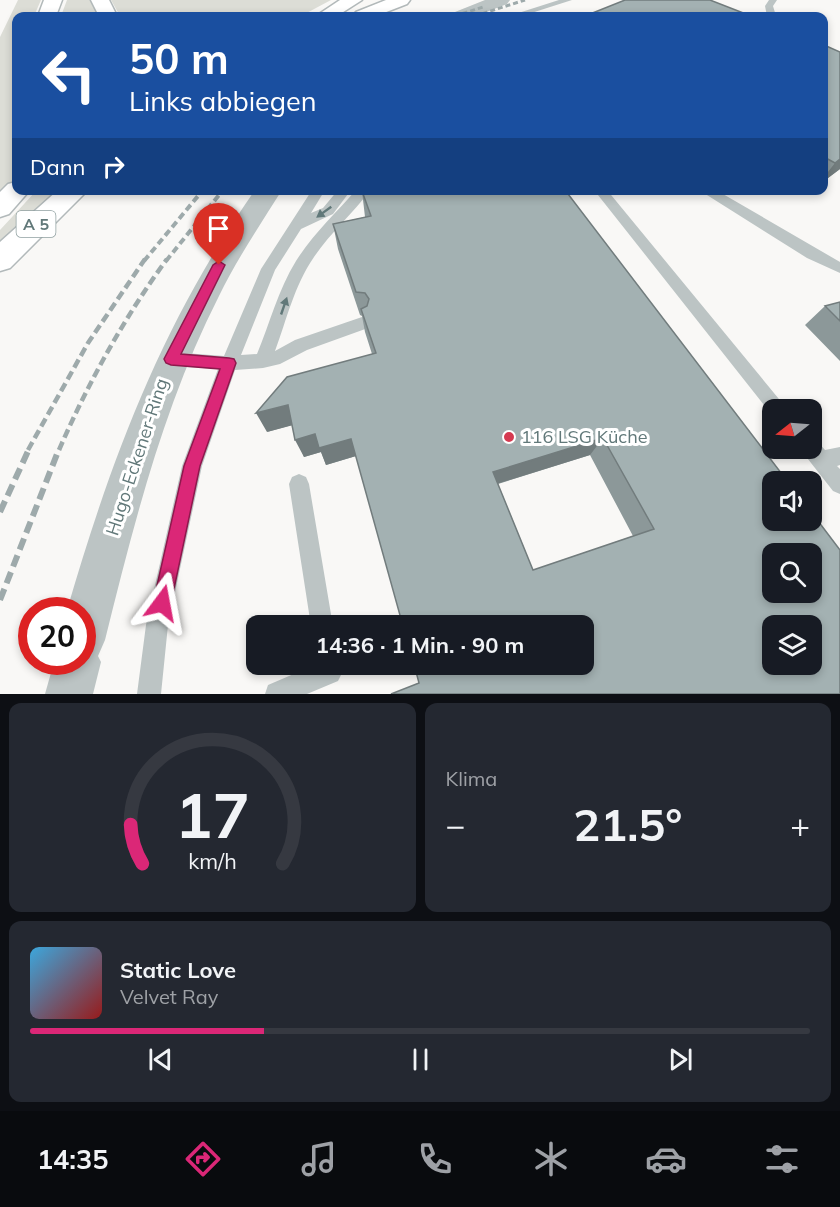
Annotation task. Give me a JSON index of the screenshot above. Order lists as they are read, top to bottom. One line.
{"streets":{"highway":["A 5"],"street":["Hugo-Eckener-Ring"]},"places":["116 LSG Küche"],"north":"left","page":{"turn":["50 m","Links abbiegen"],"then":"Dann","limit":"20","trip":"14:36 · 1 Min. · 90 m","tile":"Klima","heat":["−","21.5°","+"],"song":["Static Love","Velvet Ray"],"tabs":"14:35","gauge":["17","km/h"]}}
